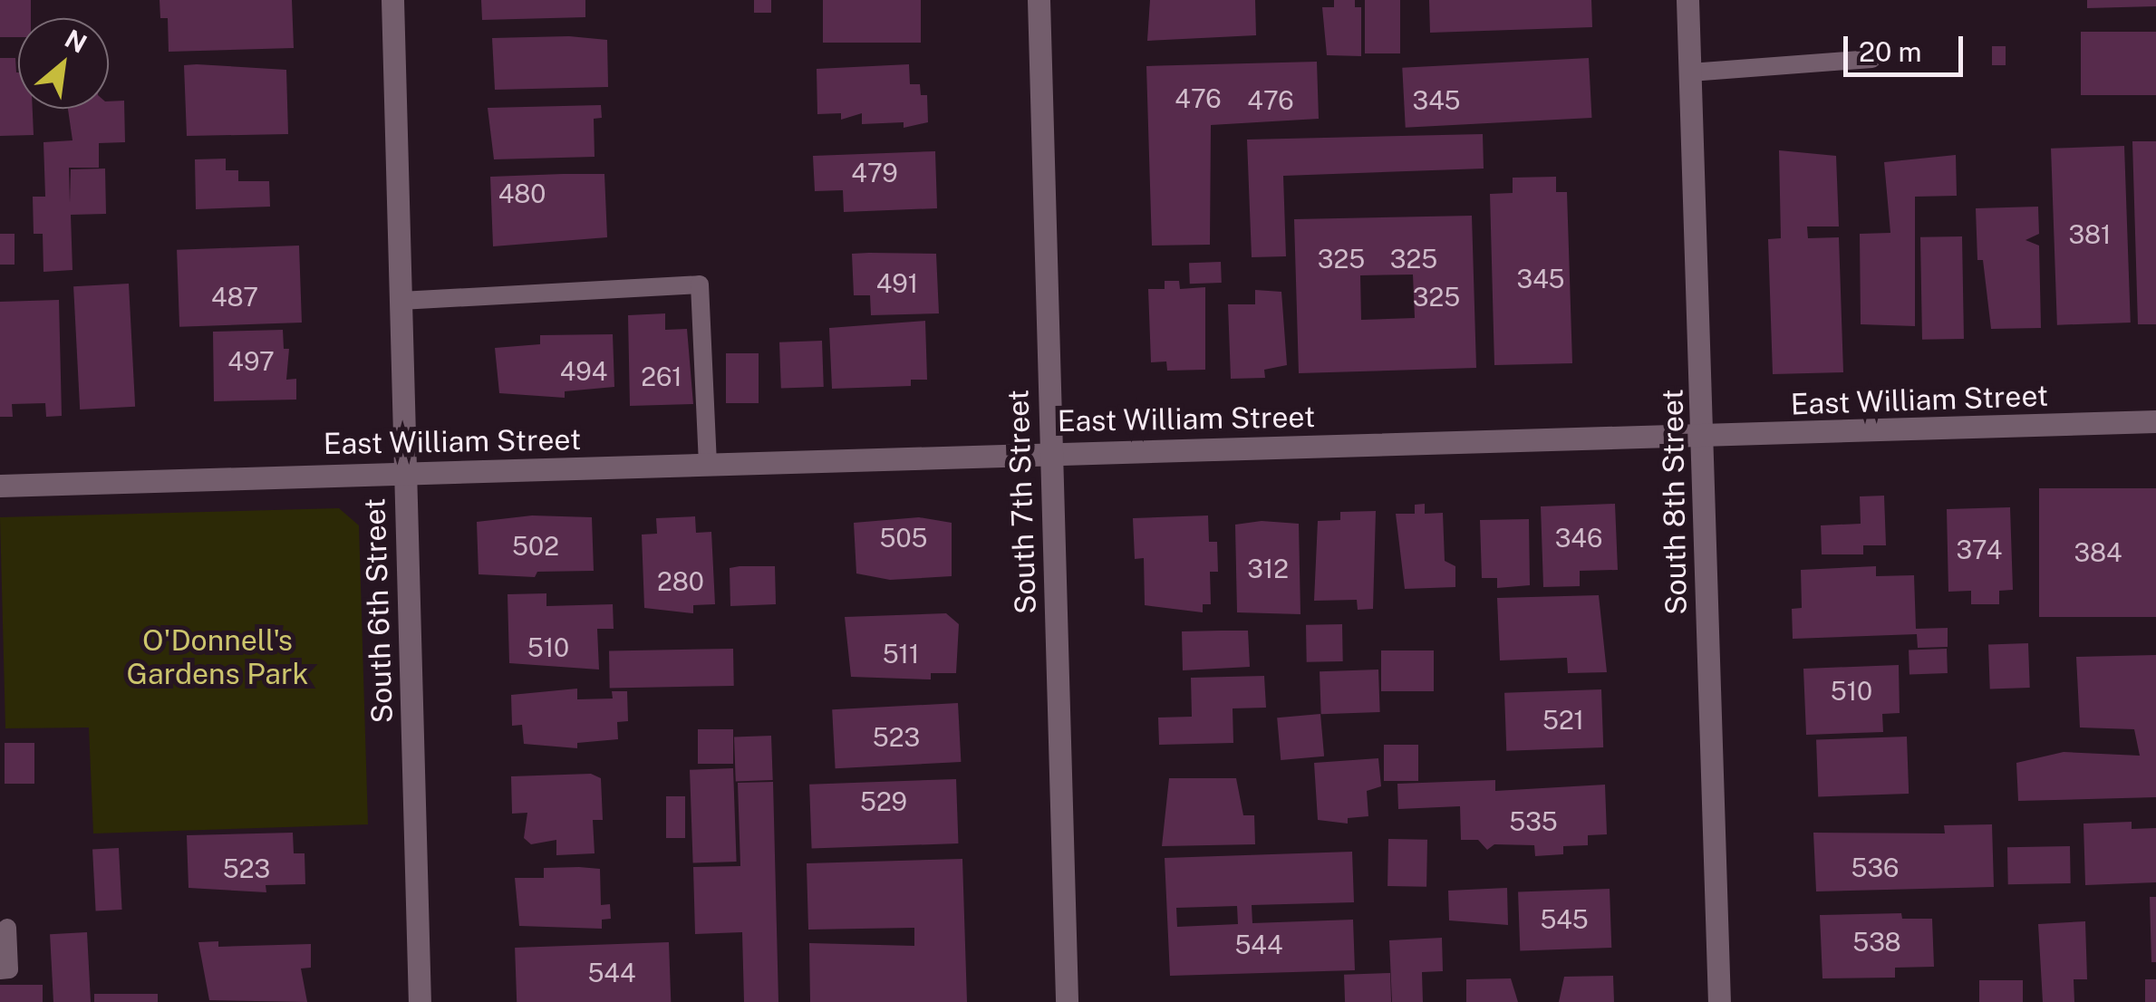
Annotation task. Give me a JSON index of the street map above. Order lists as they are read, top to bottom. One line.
{"streets":{"street":["East William Street","South 7th Street","South 8th Street","South 6th Street"]},"crossings":[["East William Street","South 7th Street"],["East William Street","South 8th Street"],["East William Street","South 6th Street"]],"parks":["O'Donnell's Gardens Park"],"house_numbers":["476","476","345","479","480","381","325","325","345","491","487","325","497","494","261","505","346","502","374","384","312","280","510","511","510","521","523","529","535","536","523","545","538","544","544"],"scale_bar":"20 m","north":"top right"}
